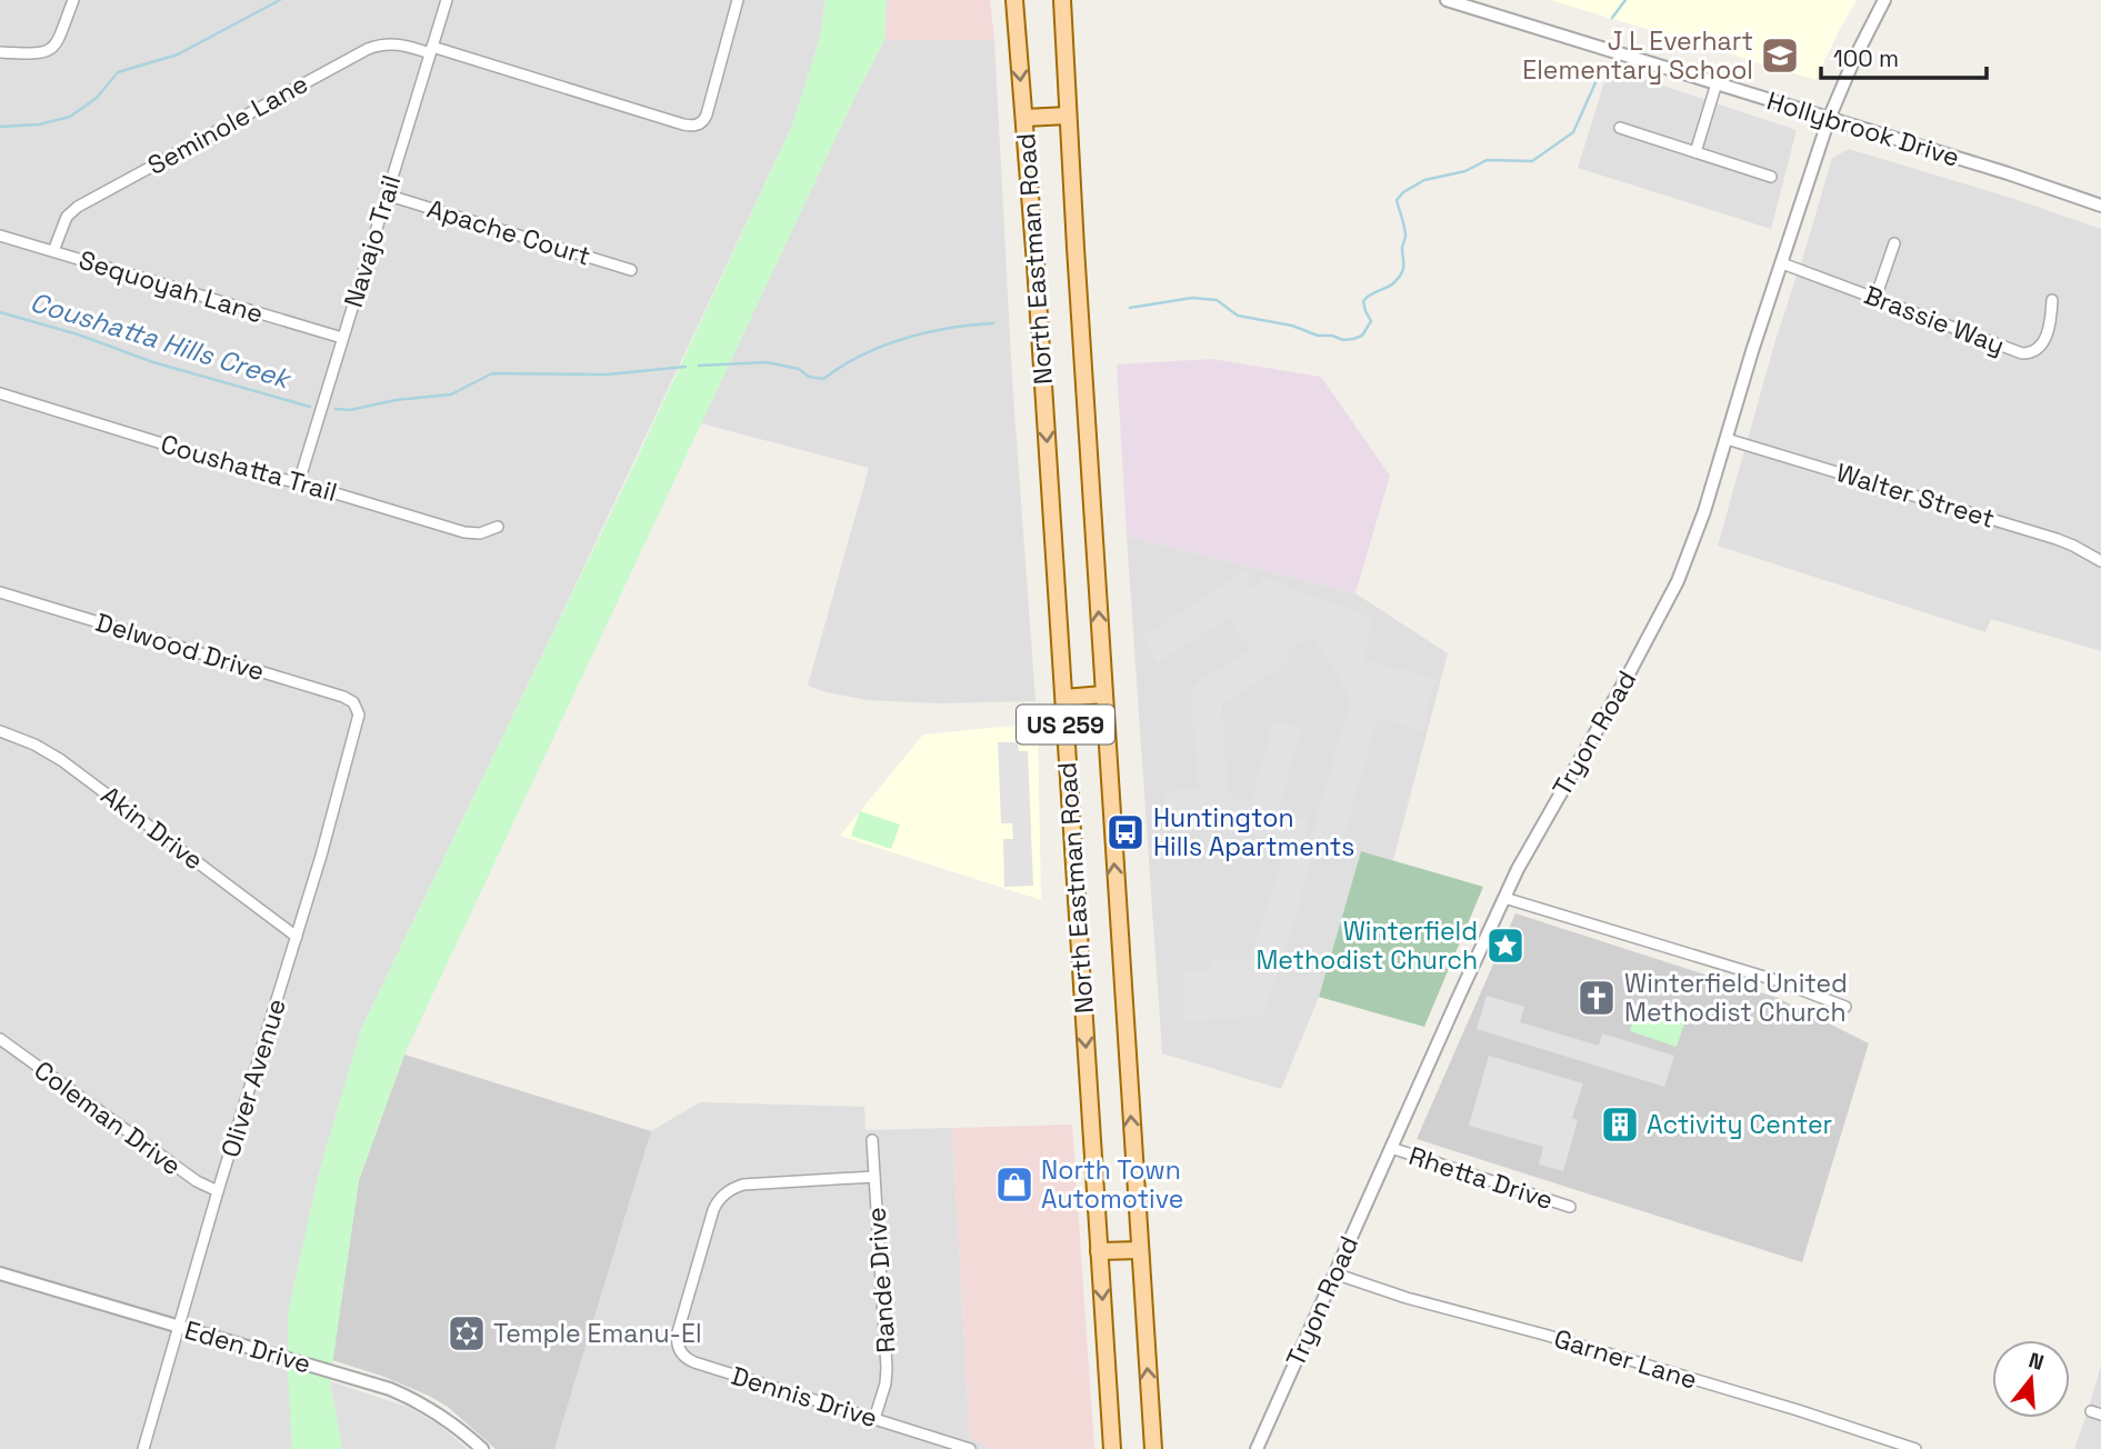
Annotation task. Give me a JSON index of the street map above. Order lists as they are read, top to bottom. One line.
{"streets":{"main road":["North Eastman Road","US 259"],"street":["Seminole Lane","Hollybrook Drive","Apache Court","Navajo Trail","Sequoyah Lane","Brassie Way","Coushatta Trail","Walter Street","Delwood Drive","Tryon Road","Akin Drive","Oliver Avenue","Coleman Drive","Rhetta Drive","Rande Drive","Eden Drive","Garner Lane","Dennis Drive"]},"crossings":[["Seminole Lane","Navajo Trail"],["Seminole Lane","Sequoyah Lane"],["Hollybrook Drive","Tryon Road"],["Apache Court","Navajo Trail"],["Navajo Trail","Sequoyah Lane"],["Navajo Trail","Coushatta Trail"],["Brassie Way","Tryon Road"],["Walter Street","Tryon Road"],["Delwood Drive","Oliver Avenue"],["Tryon Road","Rhetta Drive"],["Tryon Road","Garner Lane"],["Akin Drive","Oliver Avenue"],["Oliver Avenue","Coleman Drive"],["Oliver Avenue","Eden Drive"],["Rande Drive","Dennis Drive"]],"water":["Coushatta Hills Creek"],"places":{"school or university":["J L Everhart Elementary School"],"bus stop":["Huntington Hills Apartments"],"place":["Winterfield Methodist Church"],"church":["Winterfield United Methodist Church"],"building":["Activity Center"],"shop":["North Town Automotive"],"synagogue":["Temple Emanu-El"]},"scale_bar":"100 m","north":"top"}
